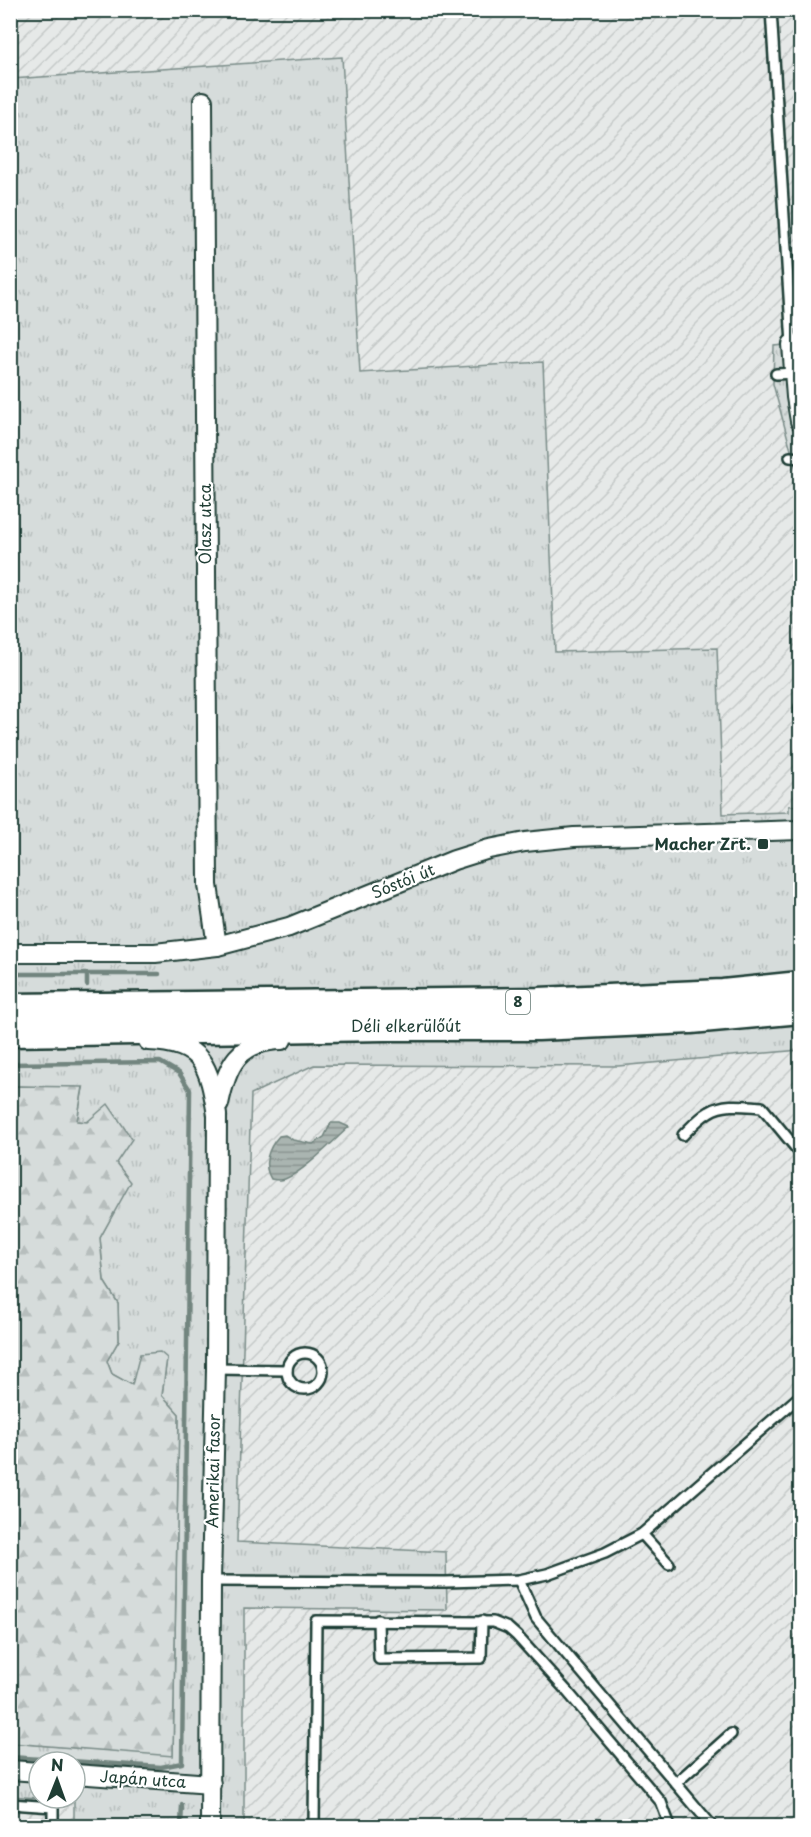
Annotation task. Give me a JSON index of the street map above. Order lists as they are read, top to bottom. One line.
{"streets":{"main road":["8","Déli elkerülőút"],"street":["Olasz utca","Sóstói út","Amerikai fasor","Japán utca"]},"crossings":[["Olasz utca","Sóstói út"],["Amerikai fasor","Japán utca"]],"places":{"transit":["Macher Zrt."]},"north":"top"}
